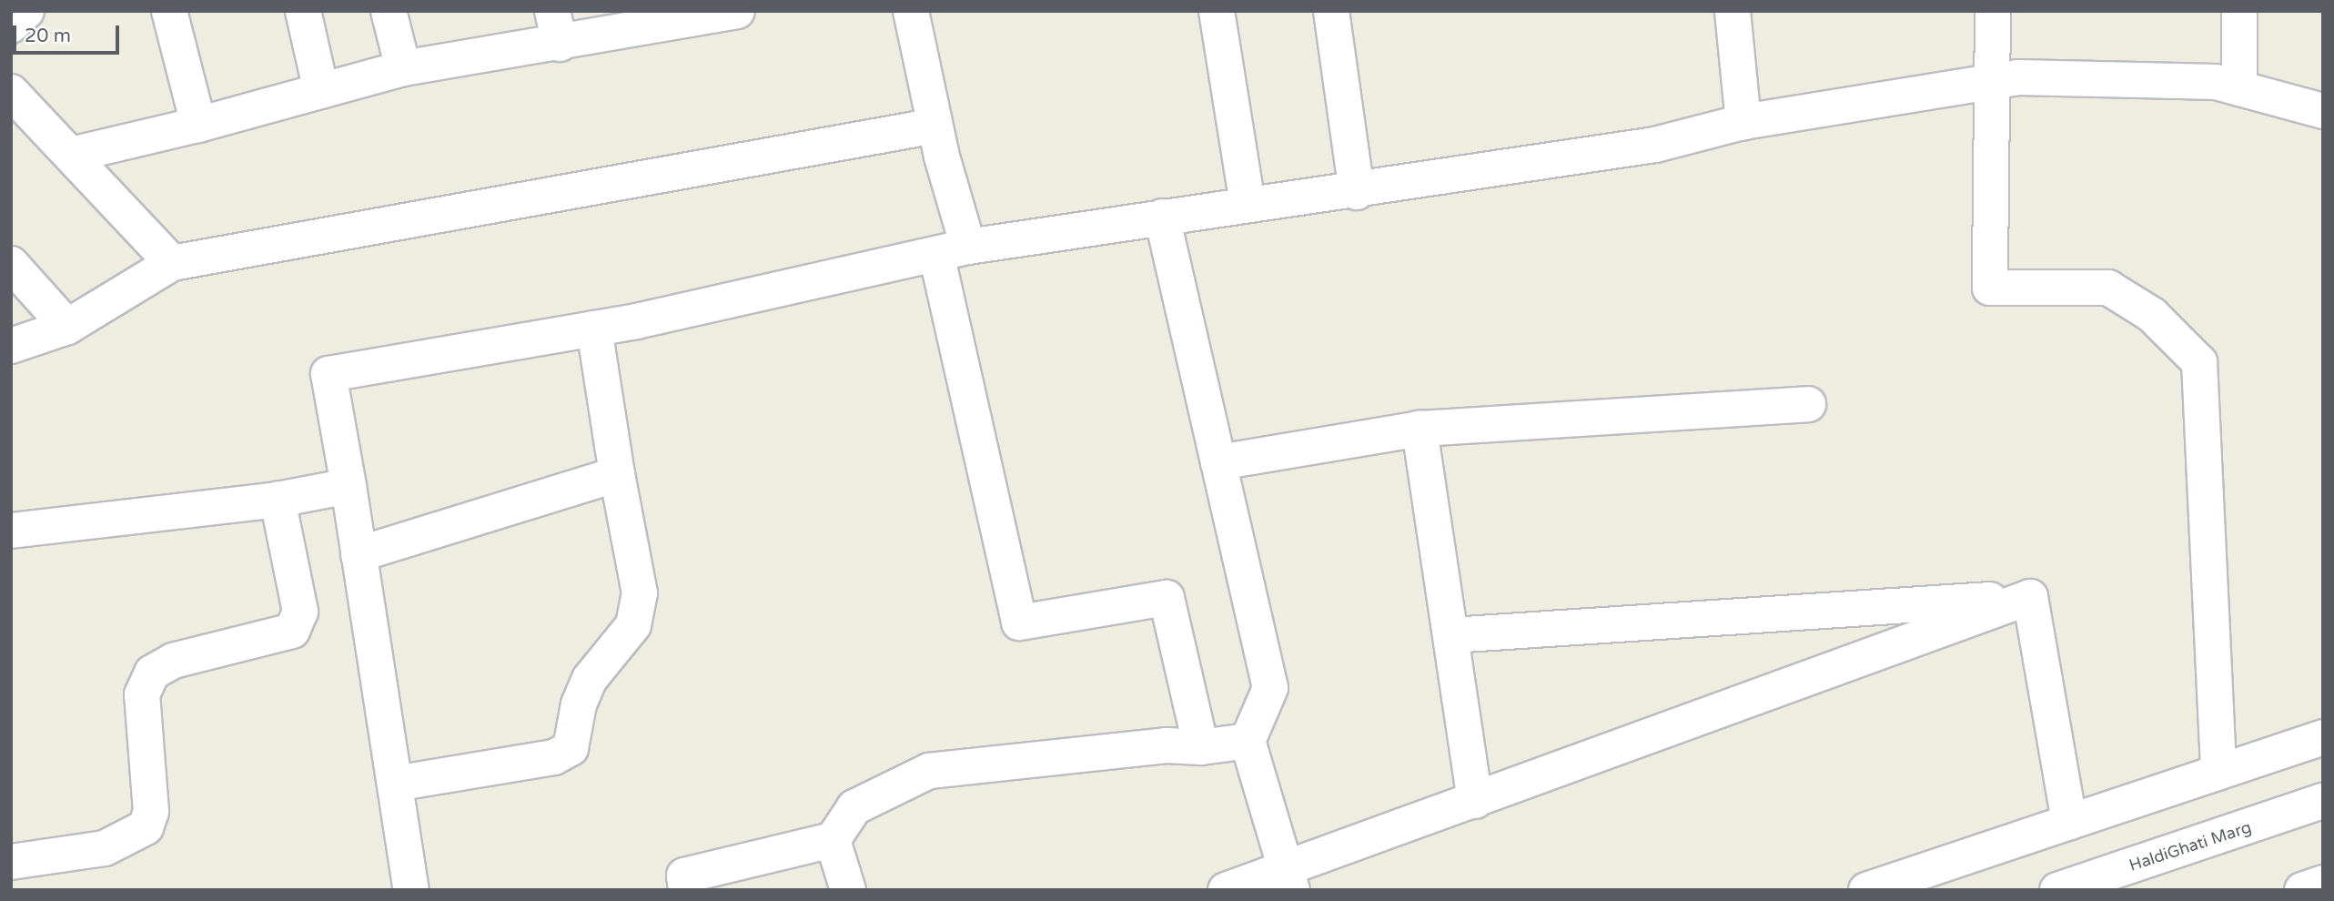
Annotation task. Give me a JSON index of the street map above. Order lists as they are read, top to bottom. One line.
{"streets":{"street":["HaldiGhati Marg"]},"scale_bar":"20 m"}
